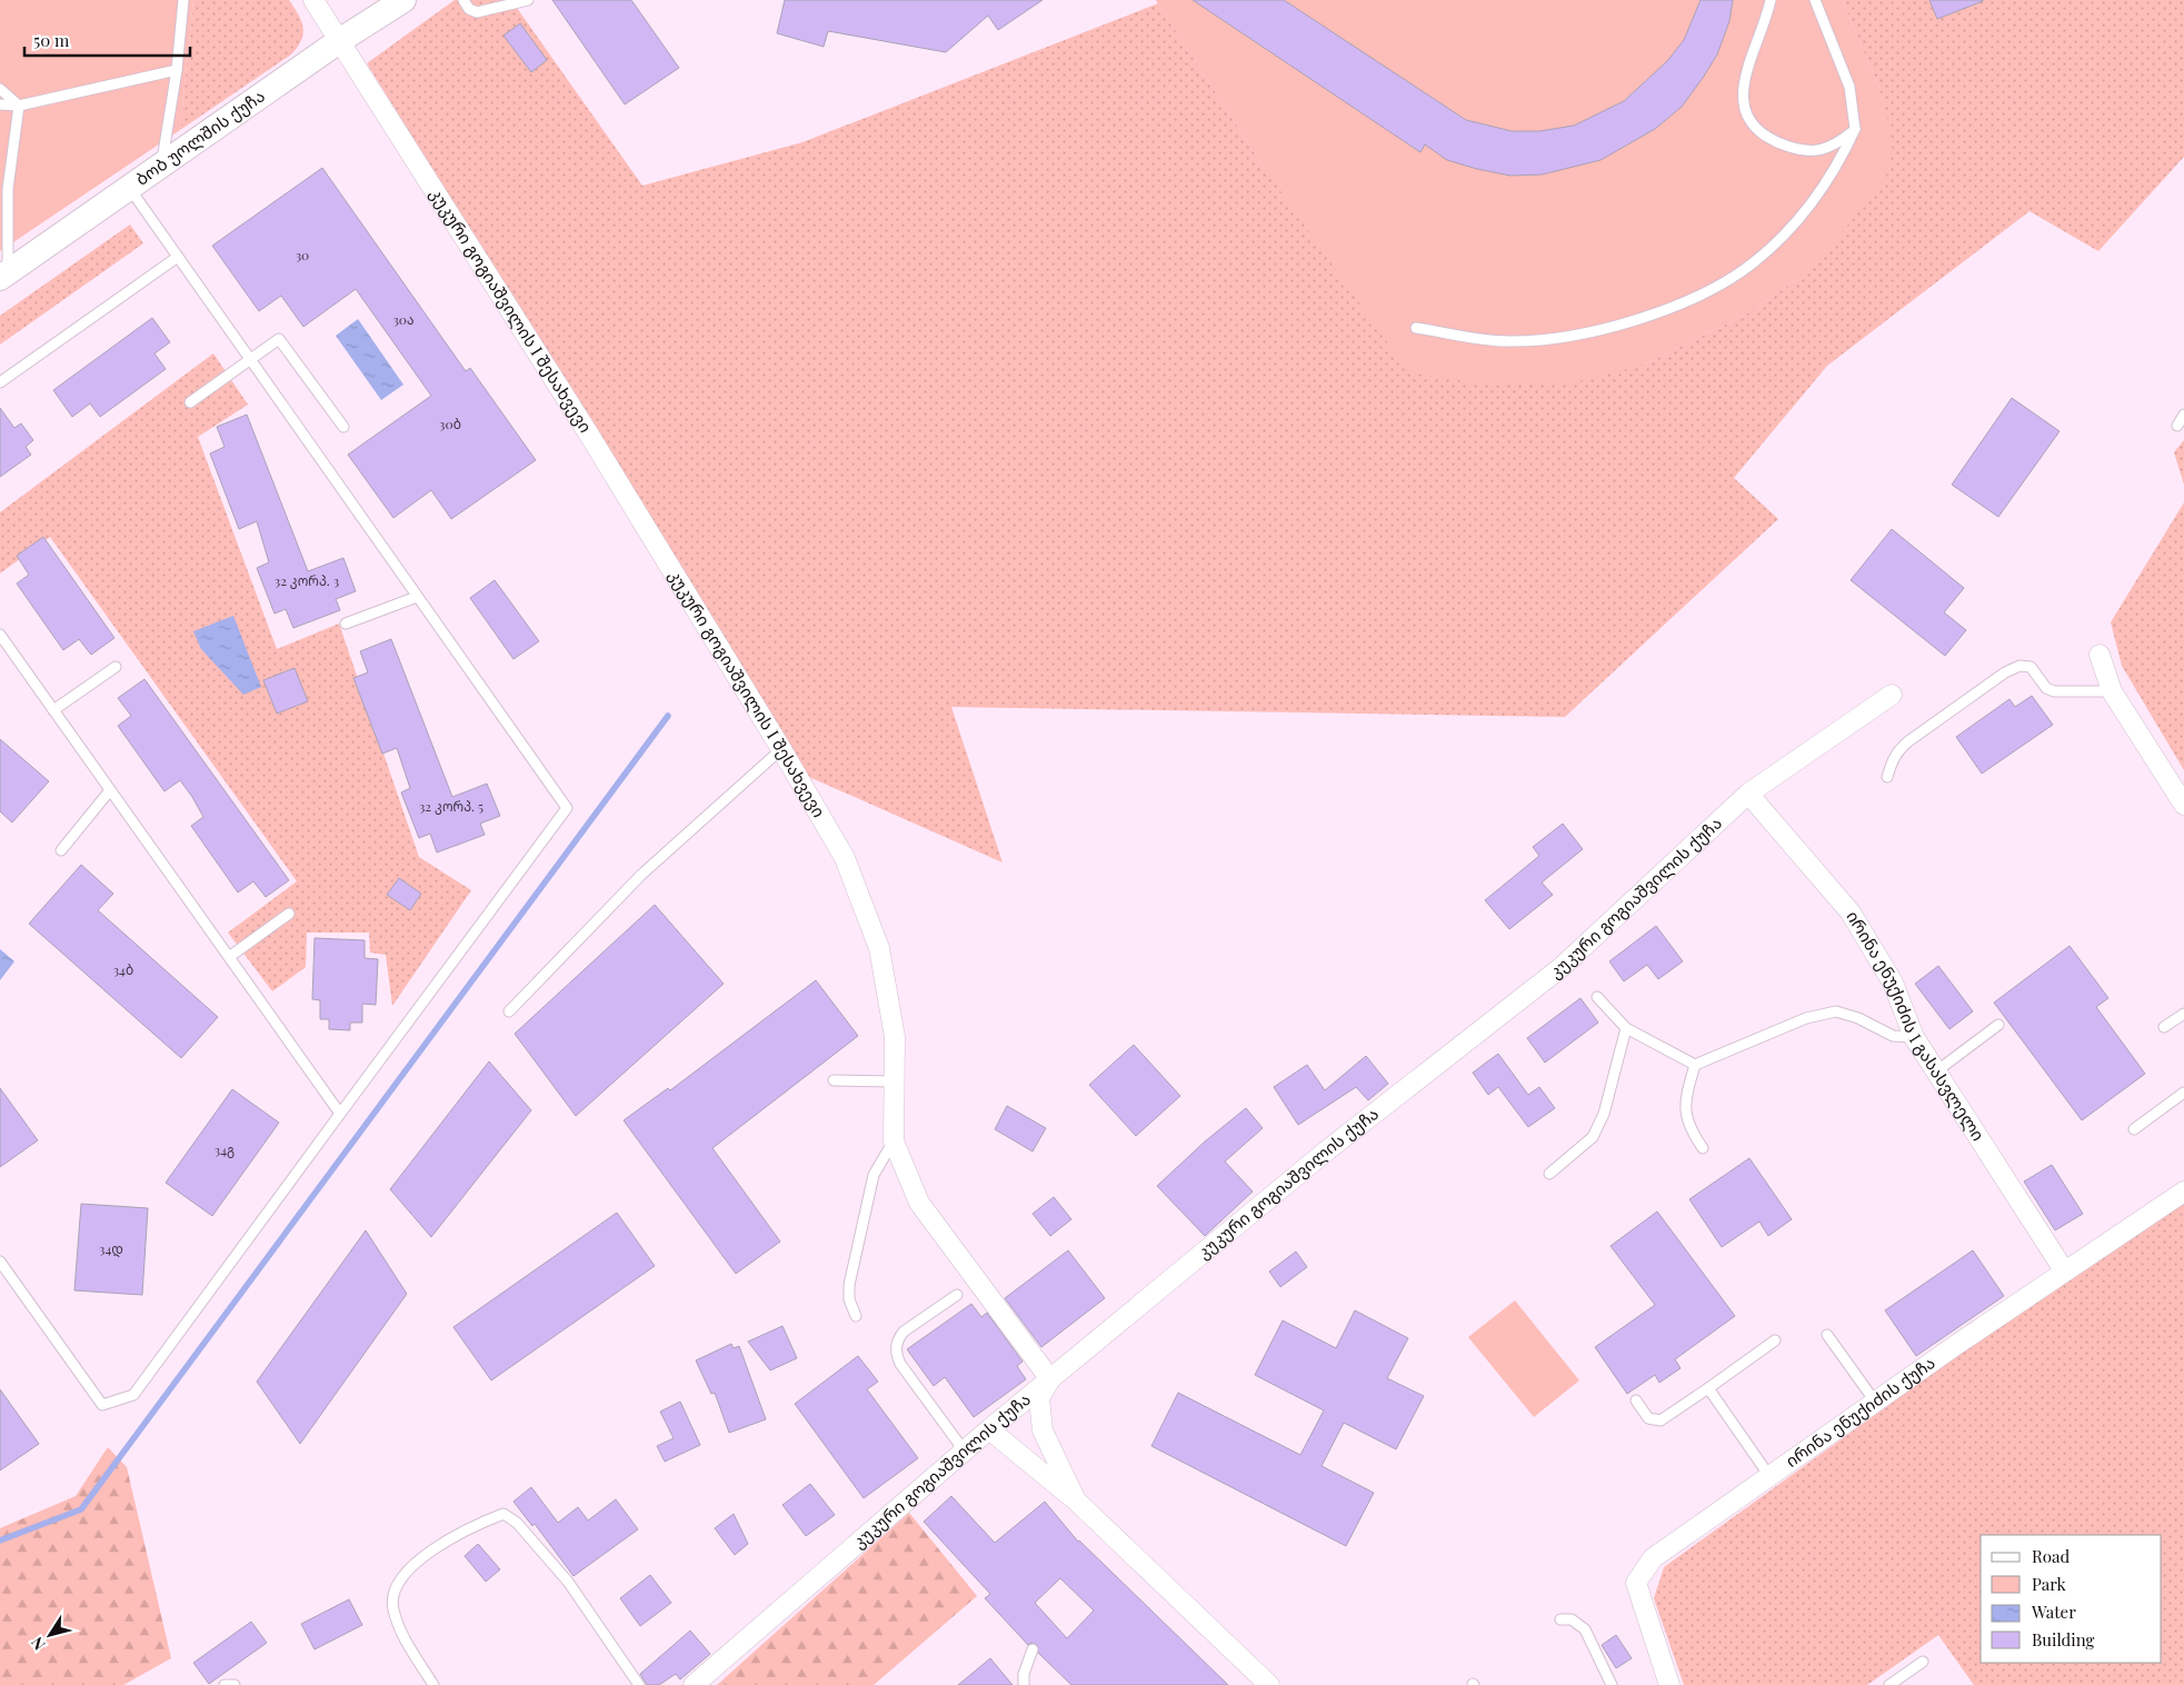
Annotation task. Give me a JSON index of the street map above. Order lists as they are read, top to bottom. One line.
{"streets":{"street":["ბობ უოლშის ქუჩა","კუკური გოგიაშვილის I შესახვევი","კუკური გოგიაშვილის ქუჩა","ირინა ენუქიძის I გასასვლელი","ირინა ენუქიძის ქუჩა"]},"crossings":[["ბობ უოლშის ქუჩა","კუკური გოგიაშვილის I შესახვევი"],["კუკური გოგიაშვილის I შესახვევი","კუკური გოგიაშვილის ქუჩა"],["კუკური გოგიაშვილის ქუჩა","ირინა ენუქიძის I გასასვლელი"],["ირინა ენუქიძის I გასასვლელი","ირინა ენუქიძის ქუჩა"]],"house_numbers":["30","30ა","30ბ","32 კორპ. 3","32 კორპ. 5","34ბ","34გ","34დ"],"legend":["Road","Park","Water","Building"],"scale_bar":"50 m","north":"bottom left"}
